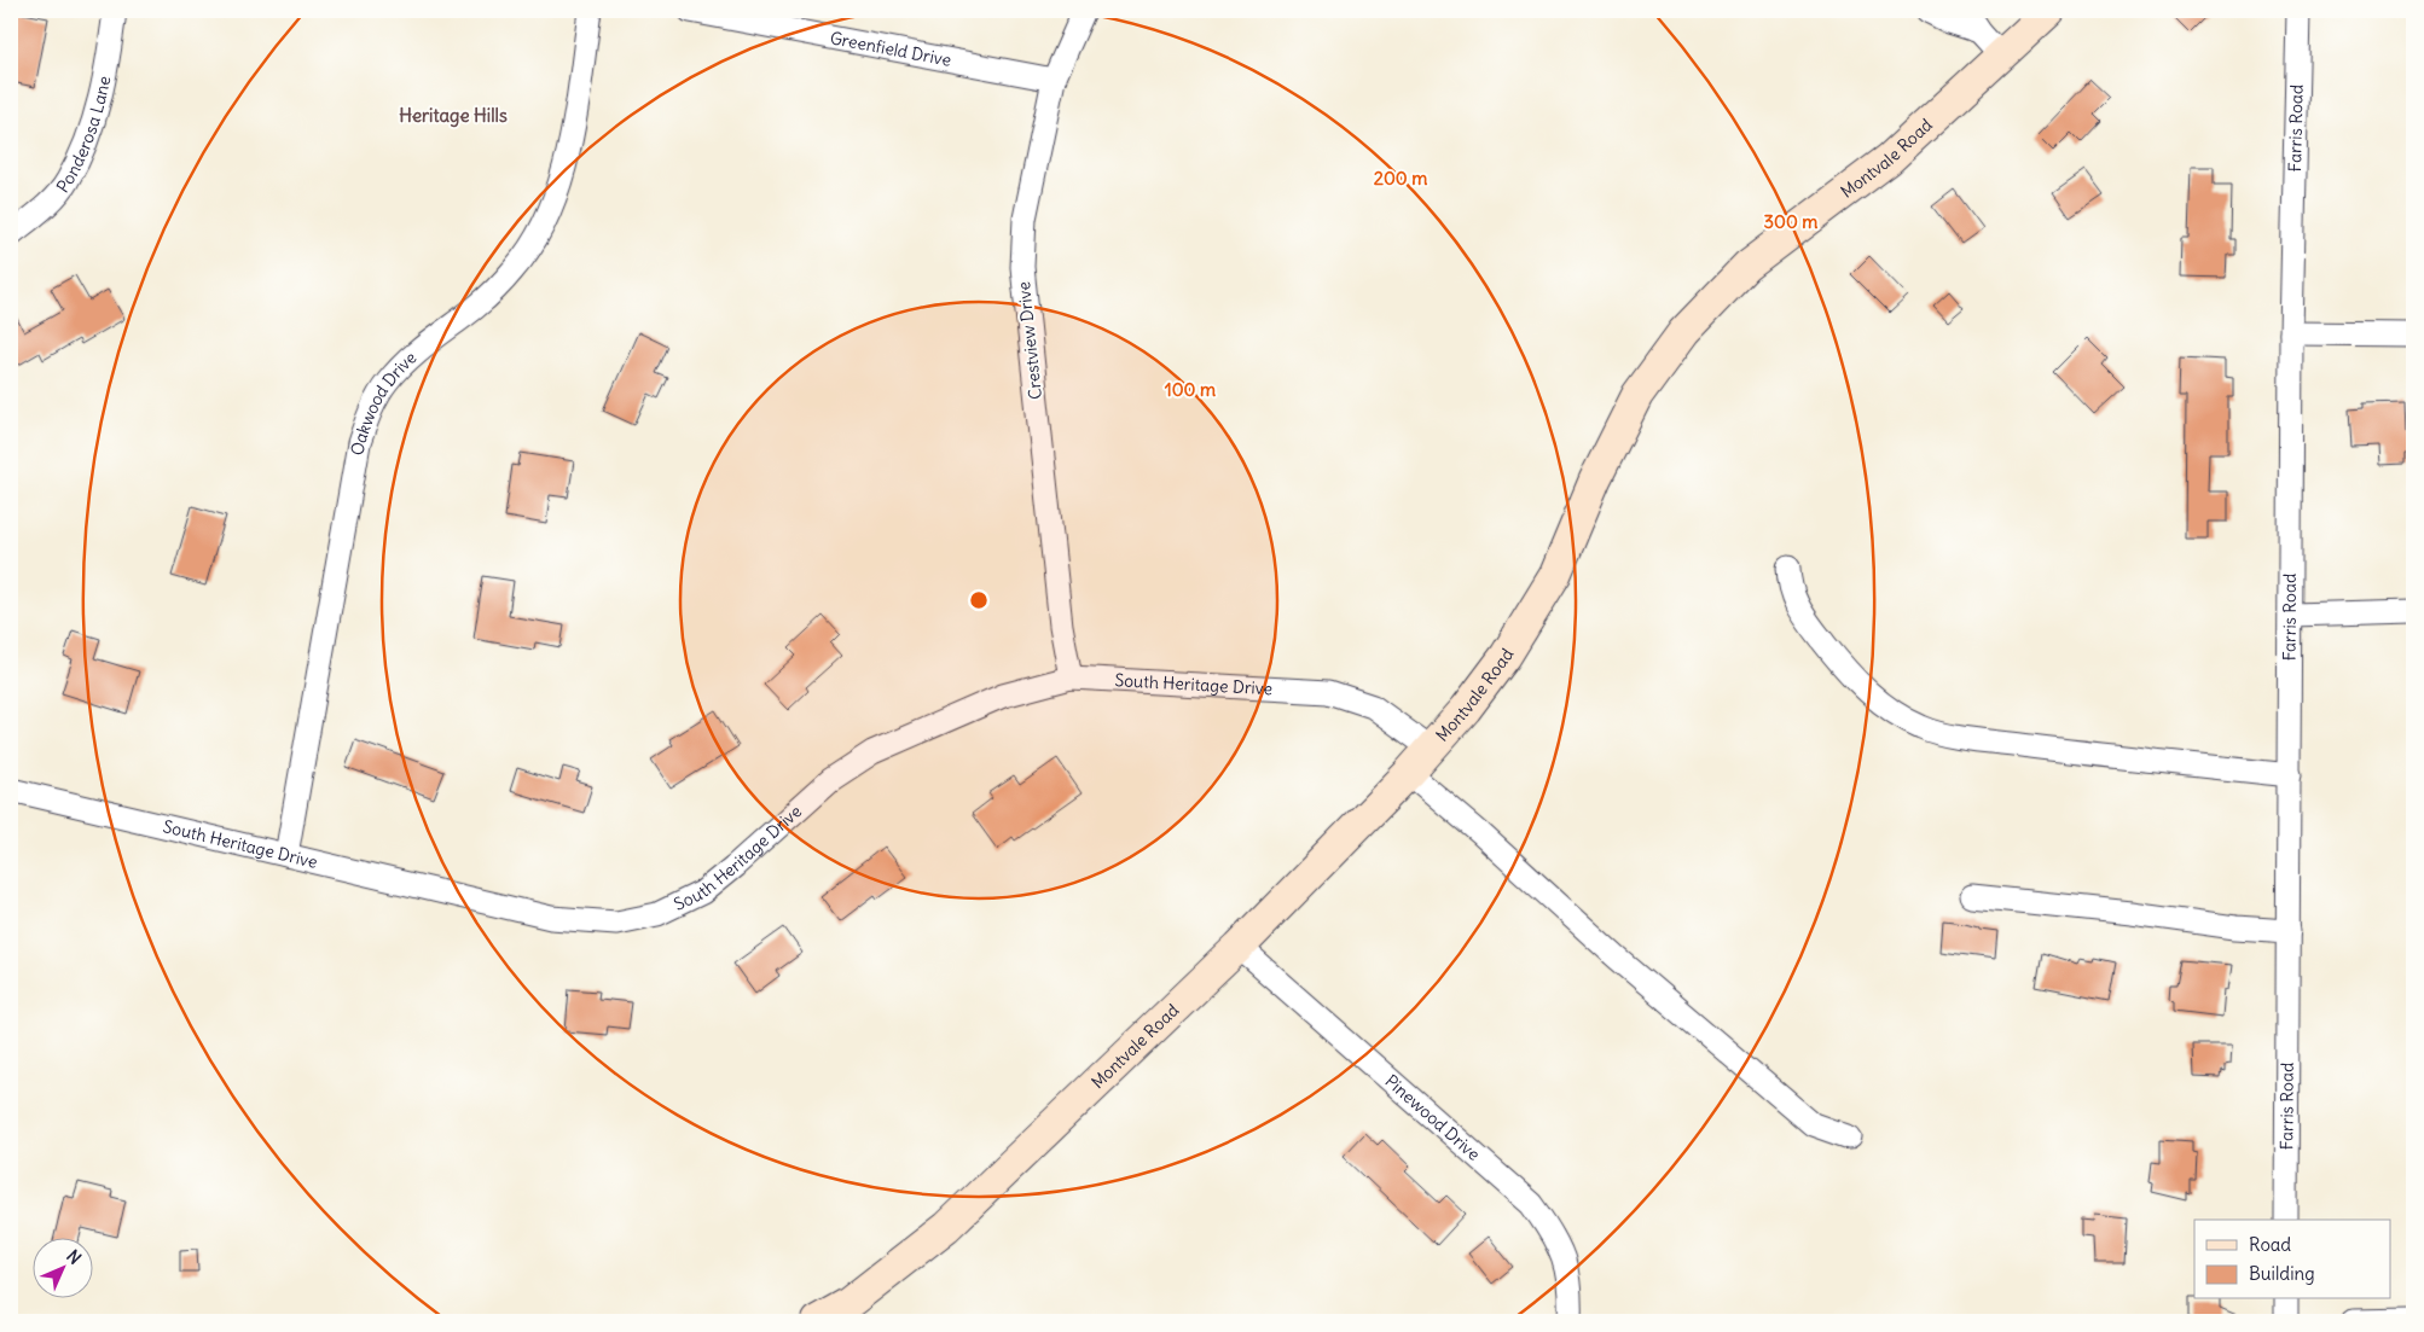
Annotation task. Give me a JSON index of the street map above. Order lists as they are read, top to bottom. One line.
{"streets":{"main road":["Montvale Road"],"street":["Greenfield Drive","Farris Road","Ponderosa Lane","Crestview Drive","Oakwood Drive","South Heritage Drive","Pinewood Drive"]},"crossings":[["Greenfield Drive","Crestview Drive"],["Montvale Road","South Heritage Drive"],["Montvale Road","Pinewood Drive"],["Crestview Drive","South Heritage Drive"],["Oakwood Drive","South Heritage Drive"]],"districts":["Heritage Hills"],"legend":["Road","Building"],"north":"top right","rings":["200 m","300 m","100 m"]}
